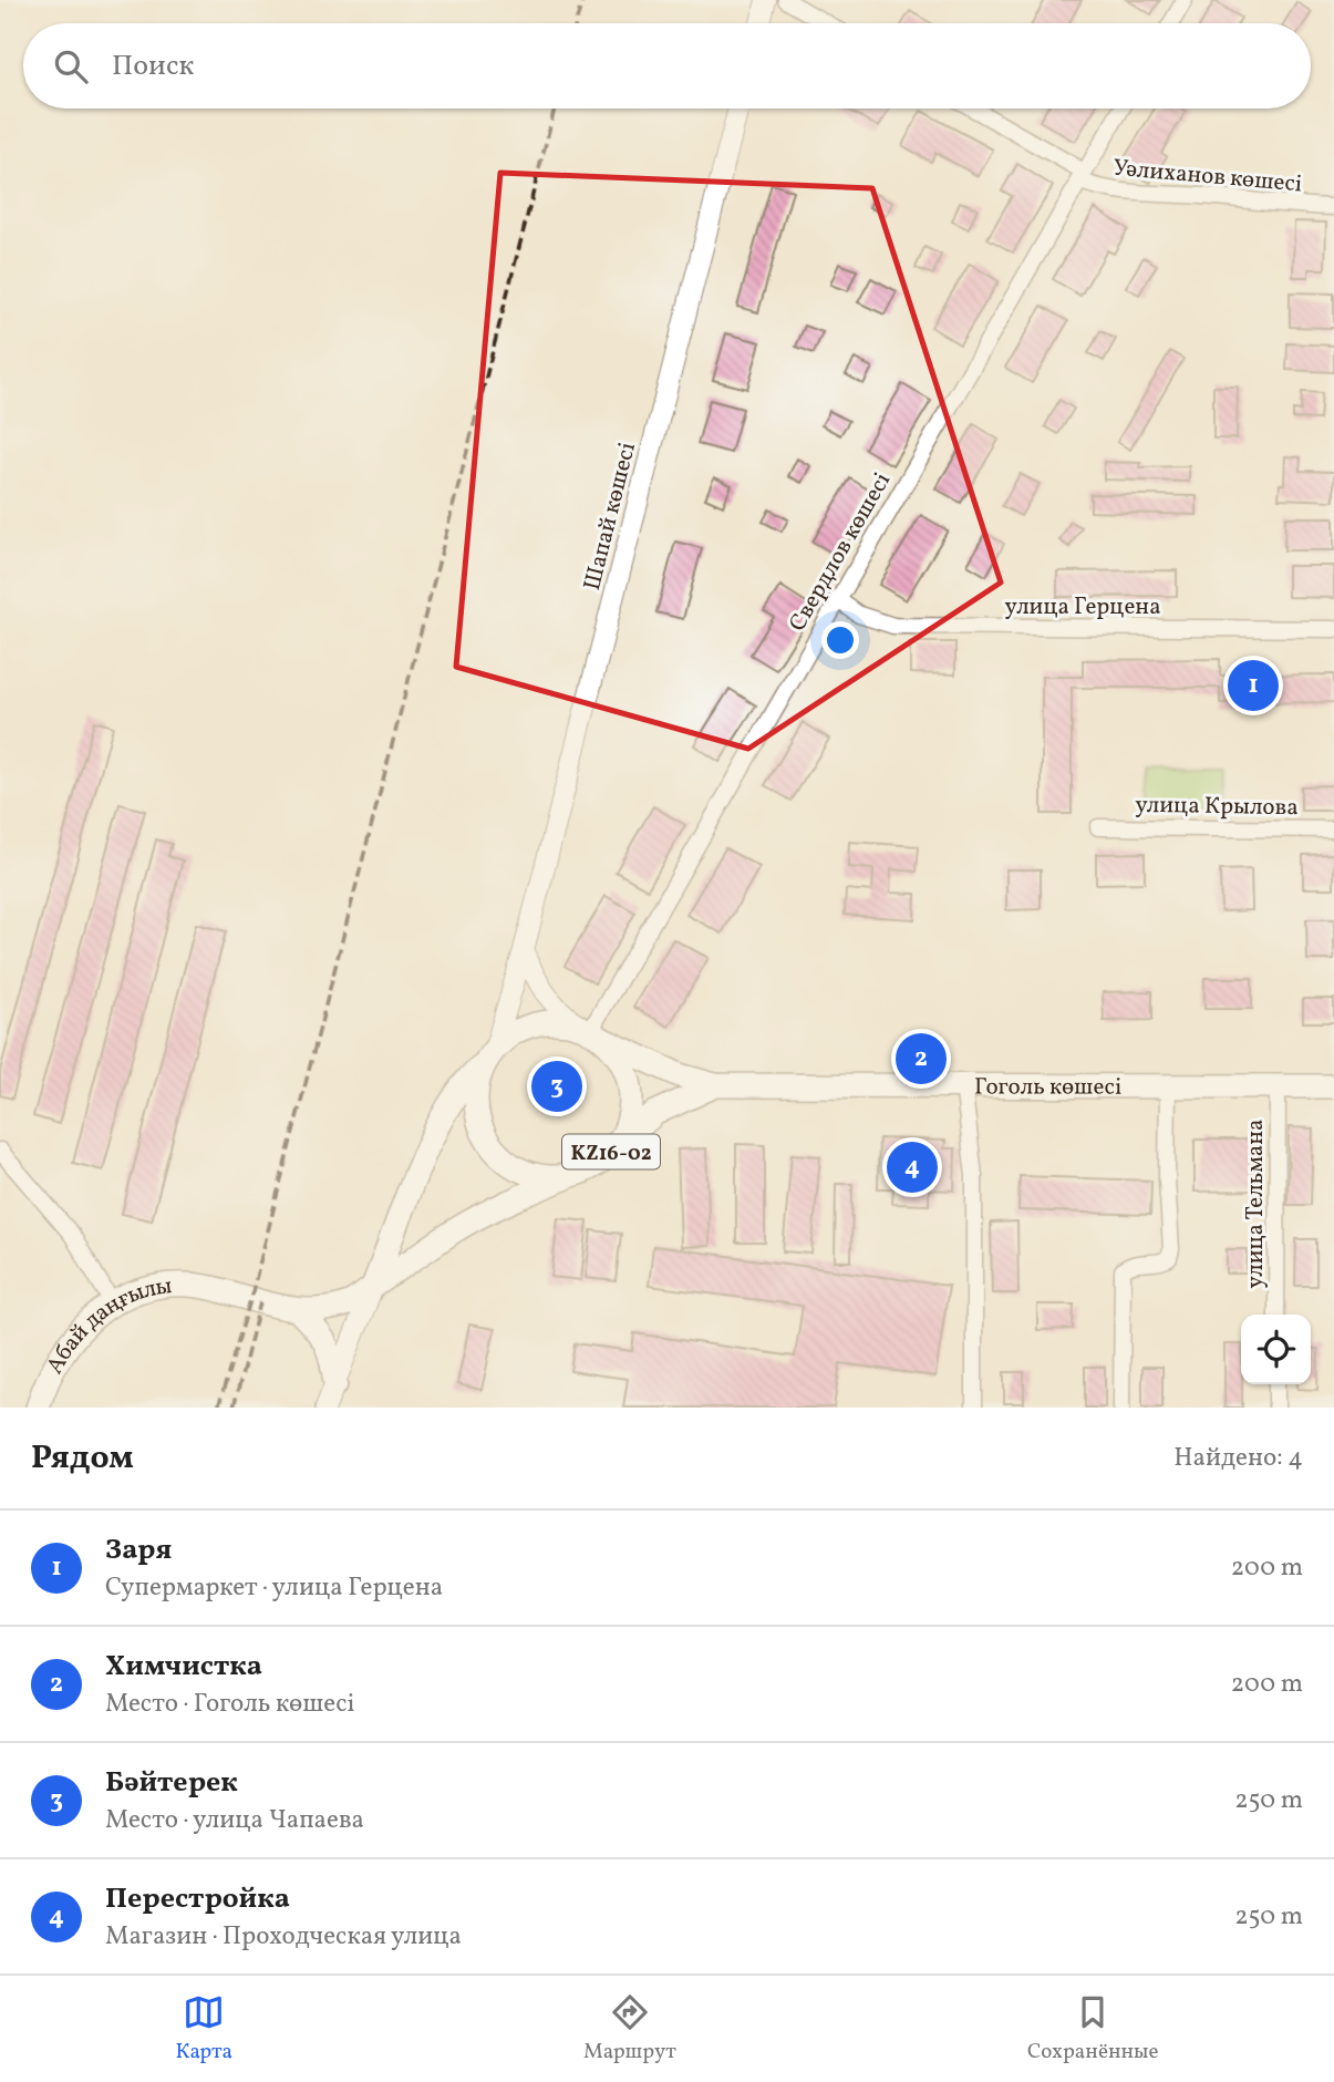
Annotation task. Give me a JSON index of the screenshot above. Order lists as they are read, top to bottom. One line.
{"streets":{"main road":["Гоголь көшесі","KZ16-02","Абай даңғылы"],"street":["Уәлиханов көшесі","Шапай көшесі","Свердлов көшесі","улица Герцена","улица Крылова","улица Тельмана"]},"crossings":[["Уәлиханов көшесі","Свердлов көшесі"],["Шапай көшесі","Свердлов көшесі"],["Шапай көшесі","KZ16-02"],["Свердлов көшесі","улица Герцена"],["Свердлов көшесі","KZ16-02"],["Гоголь көшесі","улица Тельмана"],["KZ16-02","Абай даңғылы"]],"page":{"search":"Поиск","pins":["1","2","3","4"],"heading":["Рядом","Найдено: 4"],"list":[{"mark":"1","name":"Заря","note":"Супермаркет · улица Герцена","value":"200 m"},{"mark":"2","name":"Химчистка","note":"Место · Гоголь көшесі","value":"200 m"},{"mark":"3","name":"Бәйтерек","note":"Место · улица Чапаева","value":"250 m"},{"mark":"4","name":"Перестройка","note":"Магазин · Проходческая улица","value":"250 m"}],"nav":["Карта","Маршрут","Сохранённые"]}}
